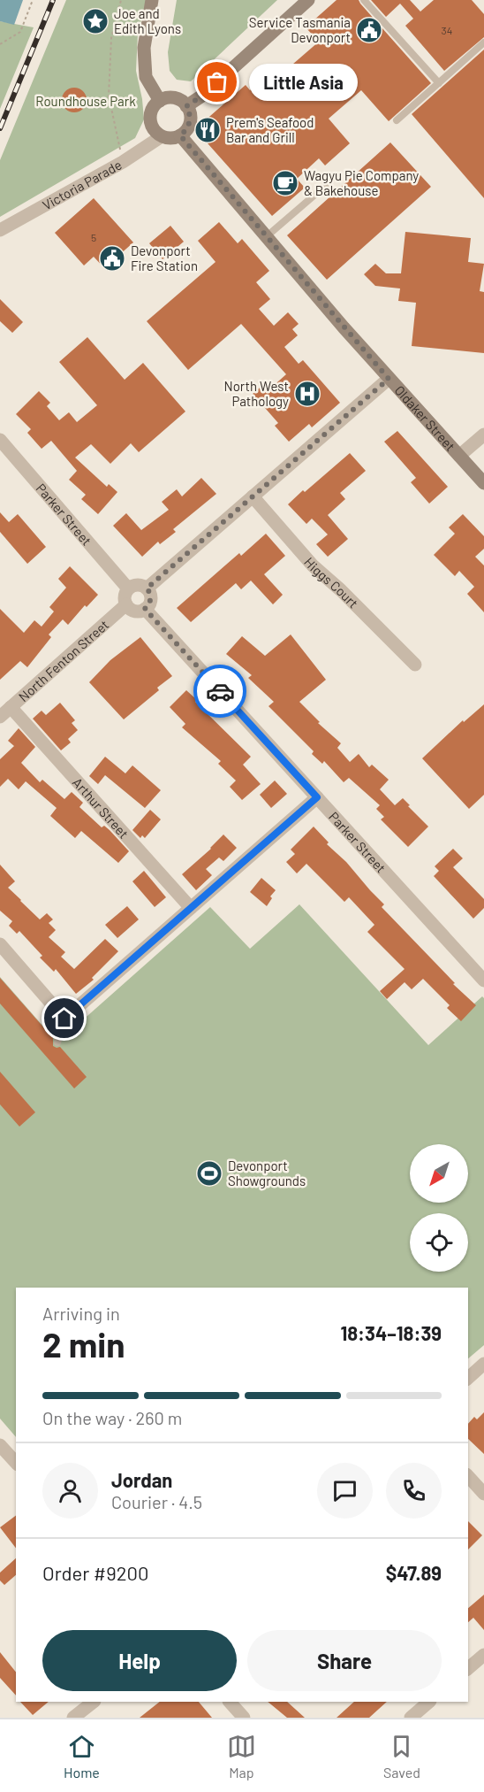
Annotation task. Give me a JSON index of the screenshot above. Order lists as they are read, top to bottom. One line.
{"streets":{"main road":["Oldaker Street"],"street":["Victoria Parade","Parker Street","Higgs Court","North Fenton Street","Arthur Street"]},"crossings":[["Victoria Parade","Oldaker Street"],["Parker Street","North Fenton Street"],["North Fenton Street","Arthur Street"]],"parks":["Roundhouse Park"],"places":{"place":["Joe and Edith Lyons"],"public building":["Service Tasmania Devonport","Devonport Fire Station"],"other":["Little Asia"],"restaurant":["Prem's Seafood Bar and Grill"],"cafe":["Wagyu Pie Company & Bakehouse"],"hospital":["North West Pathology"],"sports":["Devonport Showgrounds"]},"house_numbers":["34","5"],"north":"bottom left","page":{"bubble":"Little Asia","heading":["2 min","Arriving in","18:34–18:39"],"panel":["Jordan","Courier · 4.5","Order #9200","$47.89"],"bar":"On the way · 260 m","buttons":["Help","Share"],"tabs":["Home","Map","Saved"]}}
